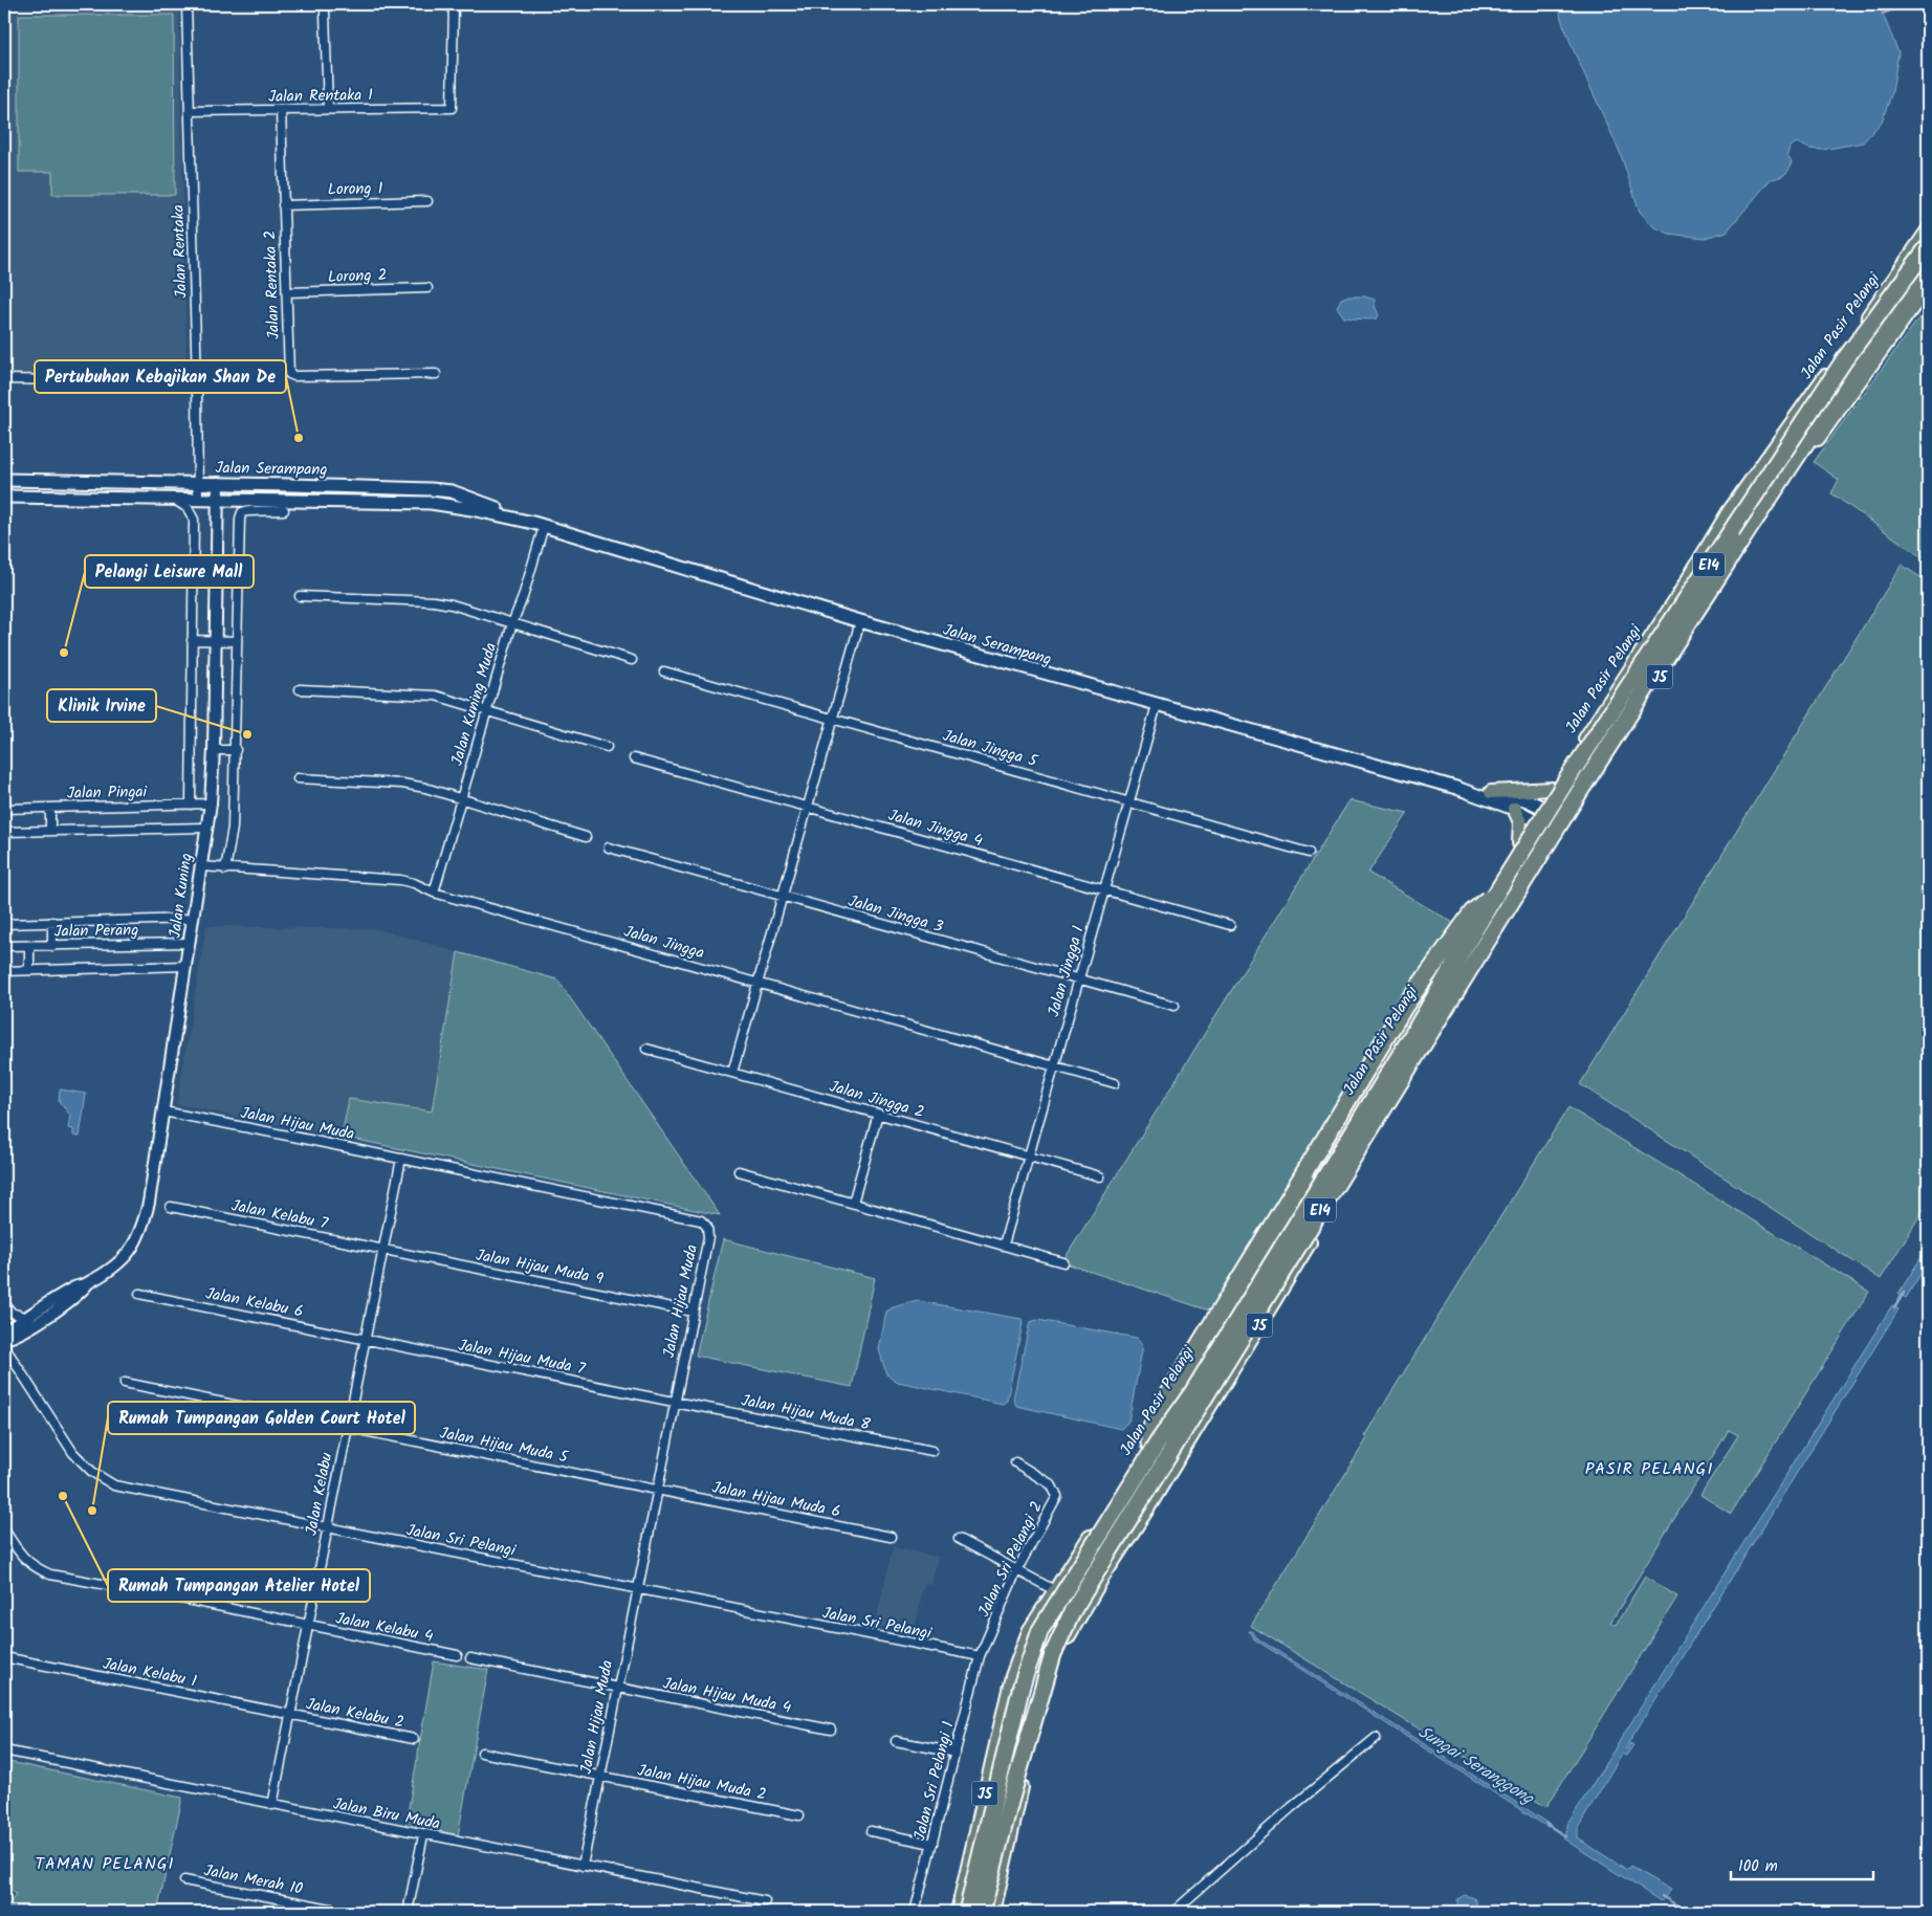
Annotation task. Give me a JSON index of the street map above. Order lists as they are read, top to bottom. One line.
{"streets":{"highway":["E14"],"main road":["Jalan Pasir Pelangi","Jalan Serampang","J5"],"street":["Jalan Rentaka 1","Lorong 1","Jalan Rentaka","Lorong 2","Jalan Rentaka 2","Jalan Kuning Muda","Jalan Jingga 5","Jalan Pingai","Jalan Jingga 4","Jalan Kuning","Jalan Jingga 3","Jalan Perang","Jalan Jingga","Jalan Jingga 1","Jalan Jingga 2","Jalan Hijau Muda","Jalan Kelabu 7","Jalan Hijau Muda 9","Jalan Kelabu 6","Jalan Hijau Muda 7","Jalan Hijau Muda 8","Jalan Hijau Muda 5","Jalan Kelabu","Jalan Hijau Muda 6","Jalan Sri Pelangi","Jalan Sri Pelangi 2","Jalan Kelabu 4","Jalan Kelabu 1","Jalan Hijau Muda 4","Jalan Kelabu 2","Jalan Sri Pelangi 1","Jalan Hijau Muda 2","Jalan Biru Muda","Jalan Merah 10"]},"crossings":[["Jalan Rentaka 1","Jalan Rentaka"],["Jalan Rentaka 1","Jalan Rentaka 2"],["Lorong 1","Jalan Rentaka 2"],["Jalan Rentaka","Jalan Serampang"],["Lorong 2","Jalan Rentaka 2"],["Jalan Pasir Pelangi","Jalan Serampang"],["Jalan Serampang","J5"],["Jalan Serampang","Jalan Kuning Muda"],["Jalan Serampang","Jalan Kuning"],["Jalan Serampang","Jalan Jingga 1"],["Jalan Kuning Muda","Jalan Jingga"],["Jalan Jingga 5","Jalan Jingga 1"],["Jalan Pingai","Jalan Kuning"],["Jalan Jingga 4","Jalan Jingga 1"],["Jalan Kuning","Jalan Perang"],["Jalan Kuning","Jalan Jingga"],["Jalan Kuning","Jalan Hijau Muda"],["Jalan Jingga 3","Jalan Jingga 1"],["Jalan Jingga","Jalan Jingga 1"],["Jalan Jingga 1","Jalan Jingga 2"],["Jalan Hijau Muda","Jalan Hijau Muda 9"],["Jalan Hijau Muda","Jalan Hijau Muda 7"],["Jalan Hijau Muda","Jalan Hijau Muda 8"],["Jalan Hijau Muda","Jalan Hijau Muda 5"],["Jalan Hijau Muda","Jalan Kelabu"],["Jalan Hijau Muda","Jalan Hijau Muda 6"],["Jalan Hijau Muda","Jalan Sri Pelangi"],["Jalan Hijau Muda","Jalan Hijau Muda 4"],["Jalan Hijau Muda","Jalan Hijau Muda 2"],["Jalan Hijau Muda","Jalan Biru Muda"],["Jalan Kelabu 7","Jalan Hijau Muda 9"],["Jalan Kelabu 7","Jalan Kelabu"],["Jalan Hijau Muda 9","Jalan Kelabu"],["Jalan Kelabu 6","Jalan Hijau Muda 7"],["Jalan Kelabu 6","Jalan Kelabu"],["Jalan Hijau Muda 7","Jalan Hijau Muda 8"],["Jalan Hijau Muda 7","Jalan Kelabu"],["Jalan Hijau Muda 5","Jalan Kelabu"],["Jalan Hijau Muda 5","Jalan Hijau Muda 6"],["Jalan Kelabu","Jalan Sri Pelangi"],["Jalan Kelabu","Jalan Kelabu 4"],["Jalan Kelabu","Jalan Kelabu 1"],["Jalan Kelabu","Jalan Kelabu 2"],["Jalan Kelabu","Jalan Biru Muda"],["Jalan Sri Pelangi","Jalan Sri Pelangi 2"],["Jalan Sri Pelangi","Jalan Sri Pelangi 1"],["Jalan Sri Pelangi 2","Jalan Sri Pelangi 1"],["Jalan Kelabu 1","Jalan Kelabu 2"]],"districts":["PASIR PELANGI","TAMAN PELANGI"],"water":["Sungai Seranggong"],"places":["Pertubuhan Kebajikan Shan De","Pelangi Leisure Mall","Klinik Irvine","Rumah Tumpangan Atelier Hotel","Rumah Tumpangan Golden Court Hotel"],"scale_bar":"100 m"}
